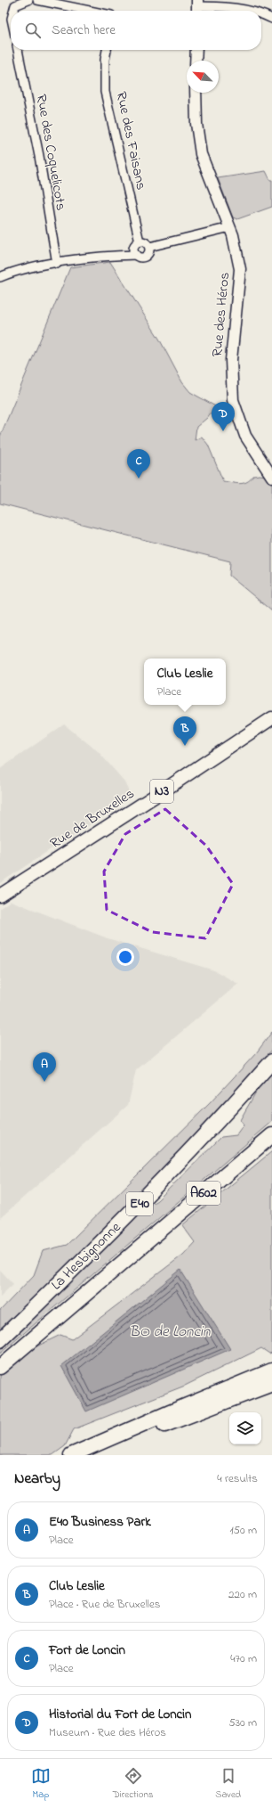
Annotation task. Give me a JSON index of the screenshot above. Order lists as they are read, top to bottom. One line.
{"streets":{"highway":["A602","E40","La Hesbignonne"],"main road":["N3","Rue de Bruxelles"],"street":["Rue des Faisans","Rue des Coquelicots","Rue des Héros"]},"water":["BO de Loncin"],"north":"top left","page":{"search":"Search here","pins":["D","C","B","A"],"popup":["Club Leslie","Place"],"heading":["Nearby","4 results"],"list":[{"mark":"A","name":"E40 Business Park","note":"Place","value":"150 m"},{"mark":"B","name":"Club Leslie","note":"Place · Rue de Bruxelles","value":"220 m"},{"mark":"C","name":"Fort de Loncin","note":"Place","value":"470 m"},{"mark":"D","name":"Historial du Fort de Loncin","note":"Museum · Rue des Héros","value":"530 m"}],"nav":["Map","Directions","Saved"]}}
